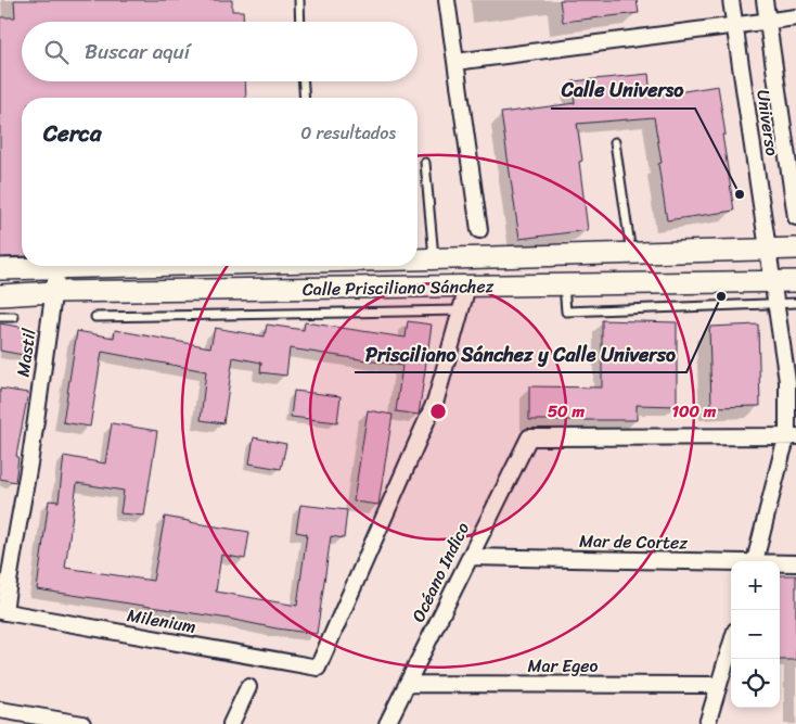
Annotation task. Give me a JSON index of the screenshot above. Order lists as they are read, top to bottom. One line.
{"streets":{"main road":["Calle Prisciliano Sánchez"],"street":["Universo","Mastil","Mar de Cortez","Océano Indico","Milenium","Mar Egeo"]},"crossings":[["Universo","Calle Prisciliano Sánchez"],["Universo","Océano Indico"],["Calle Prisciliano Sánchez","Mastil"],["Mastil","Milenium"],["Mar de Cortez","Océano Indico"],["Océano Indico","Mar Egeo"]],"places":["Calle Universo","Prisciliano Sánchez y Calle Universo"],"page":{"search":"Buscar aquí","heading":["Cerca","0 resultados"],"map_buttons":["+","−"]},"rings":["50 m","100 m"]}
